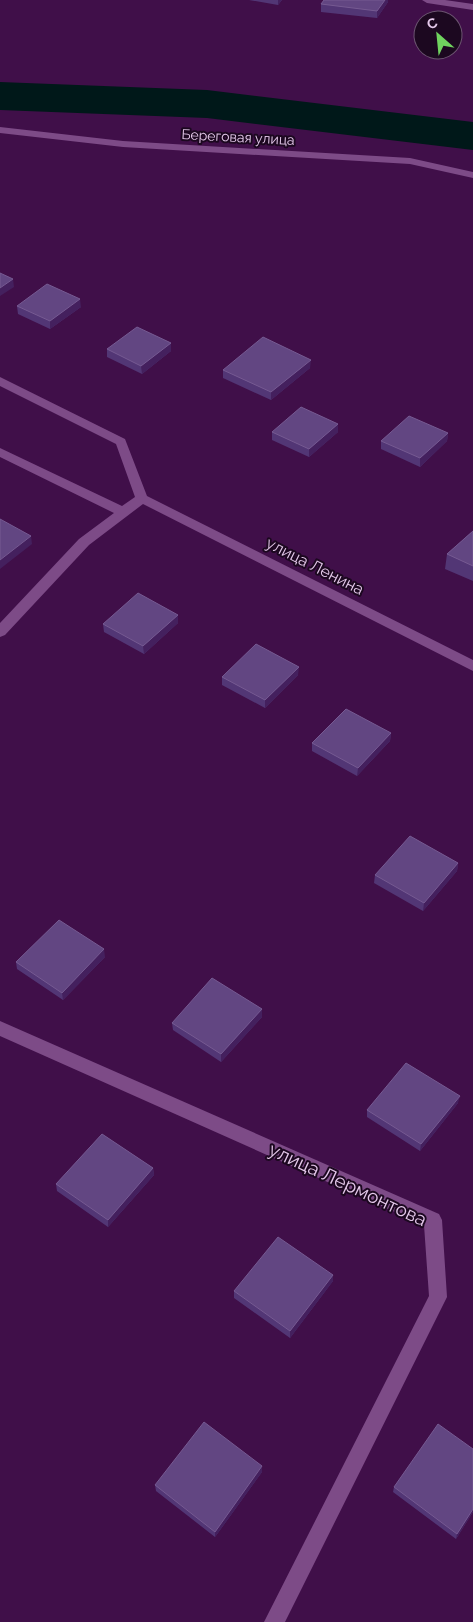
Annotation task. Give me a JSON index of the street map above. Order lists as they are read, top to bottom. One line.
{"streets":{"street":["Береговая улица","улица Ленина","улица Лермонтова"]},"north":"top left"}
